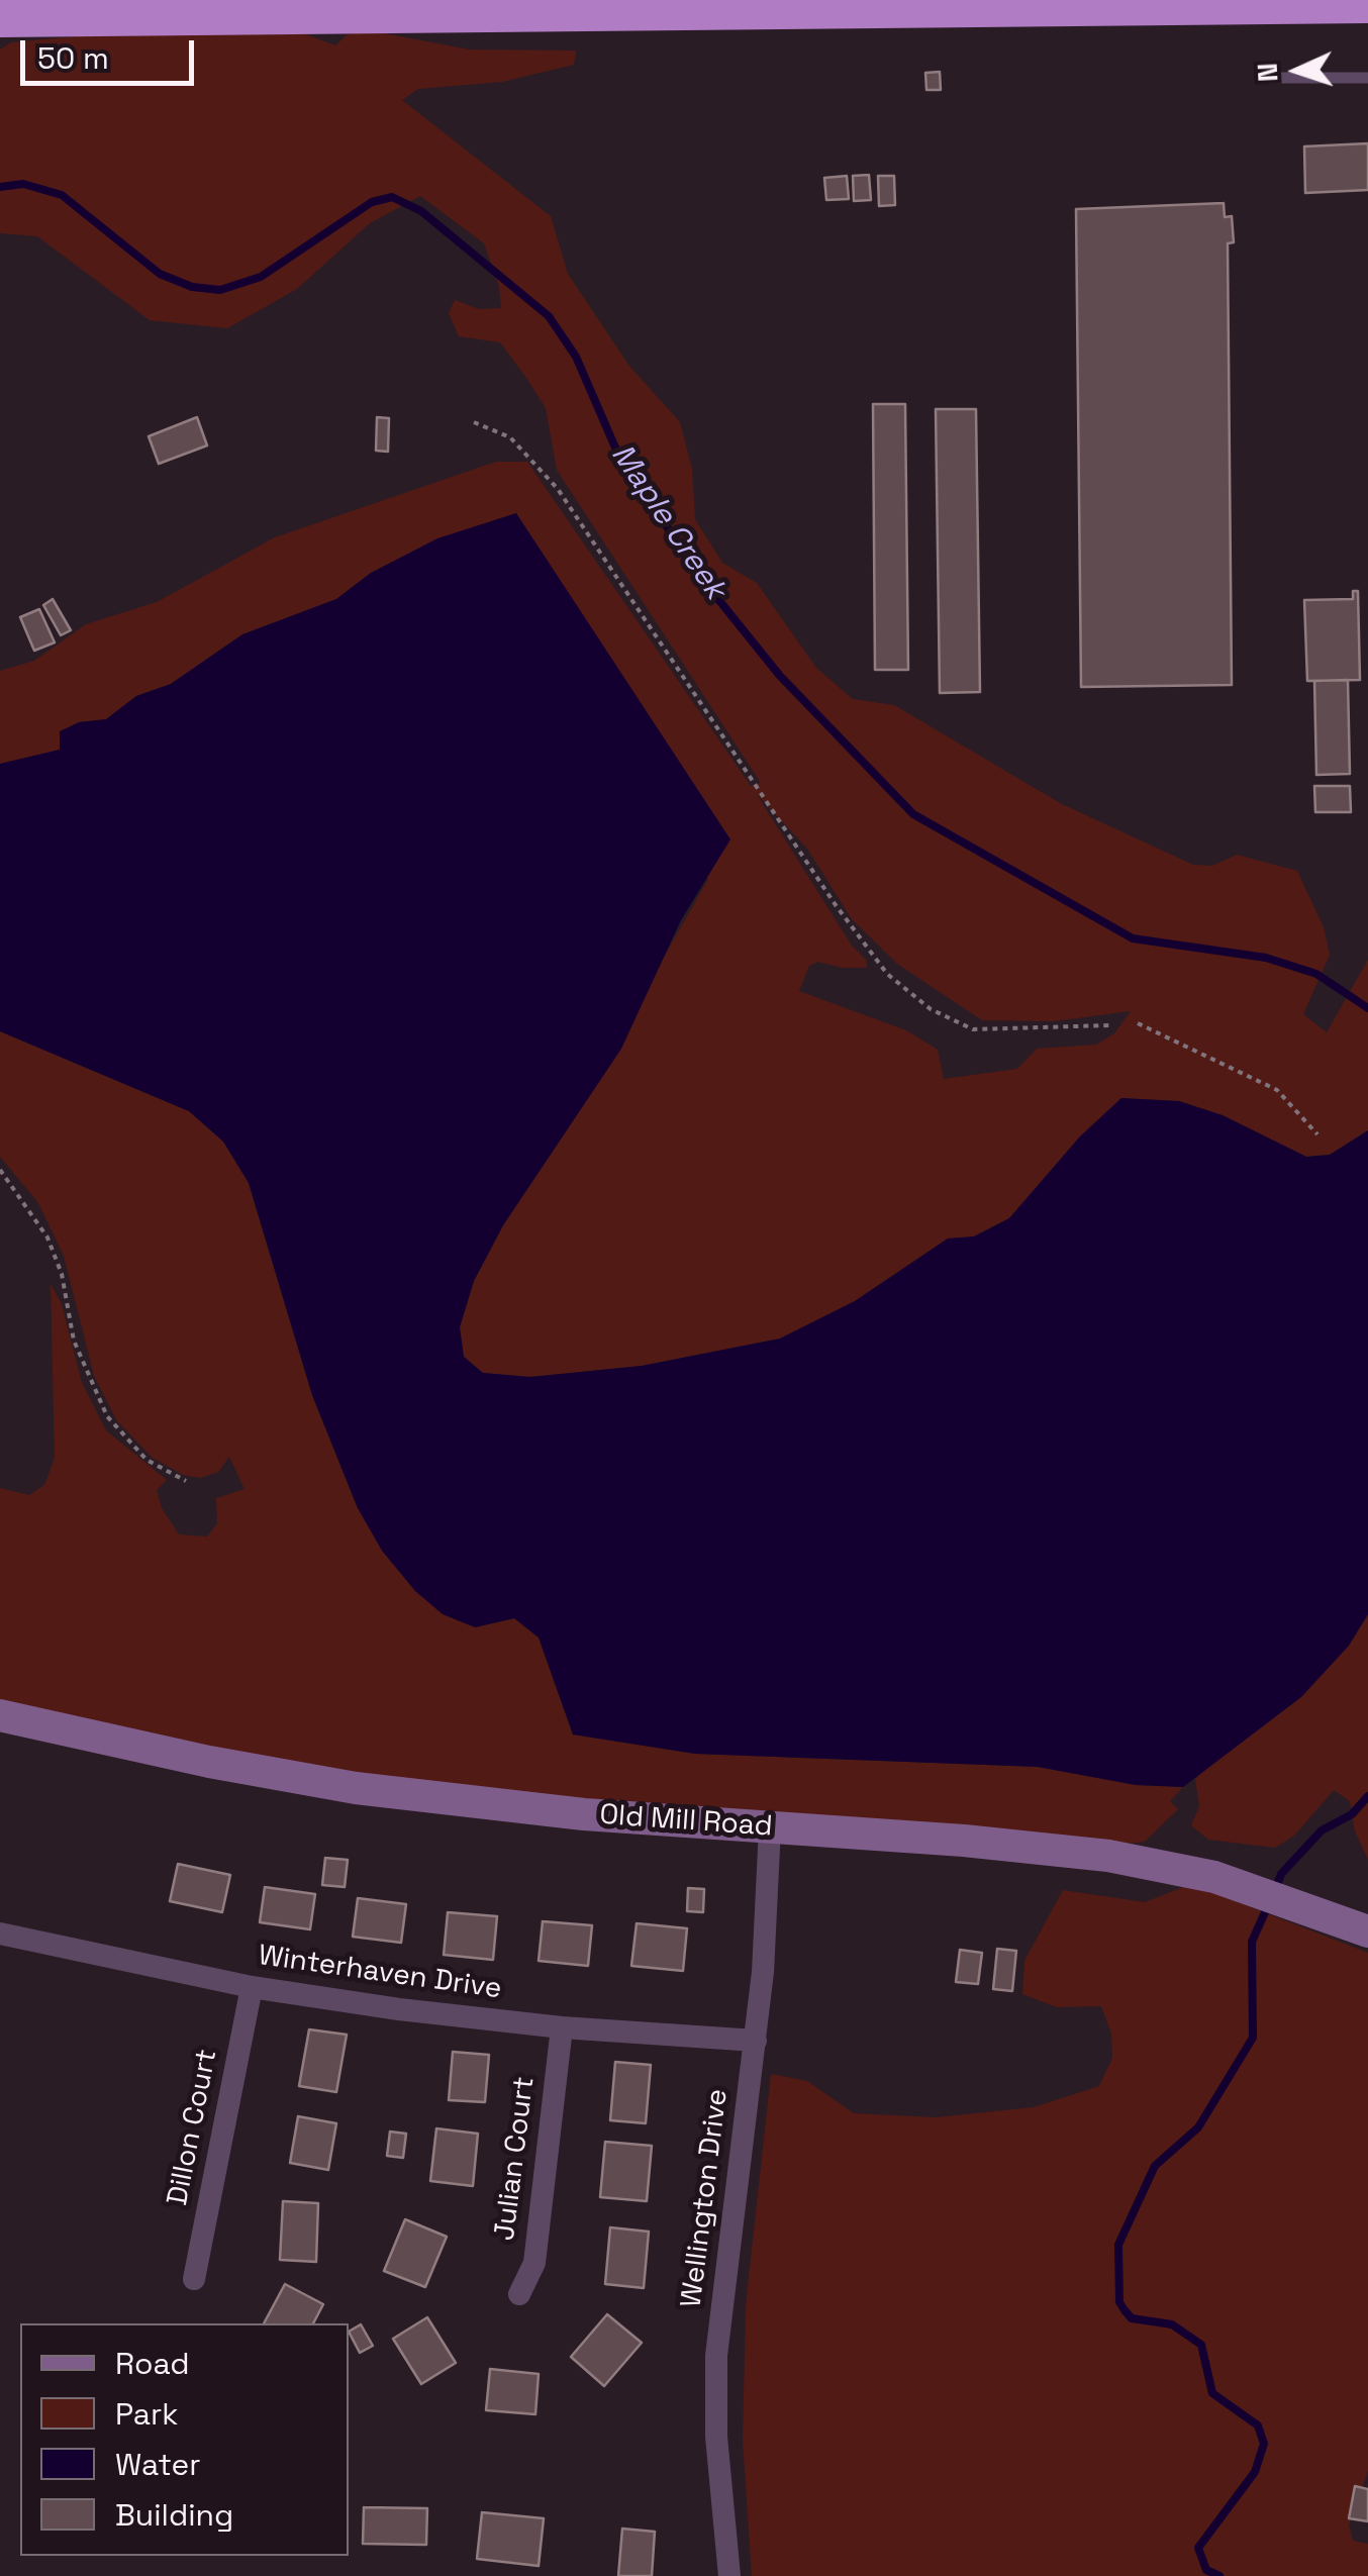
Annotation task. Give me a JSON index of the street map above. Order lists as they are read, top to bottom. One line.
{"streets":{"street":["Old Mill Road","Winterhaven Drive","Dillon Court","Julian Court","Wellington Drive"]},"crossings":[["Old Mill Road","Wellington Drive"],["Winterhaven Drive","Dillon Court"],["Winterhaven Drive","Julian Court"],["Winterhaven Drive","Wellington Drive"]],"water":["Maple Creek"],"legend":["Road","Park","Water","Building"],"scale_bar":"50 m","north":"left"}
